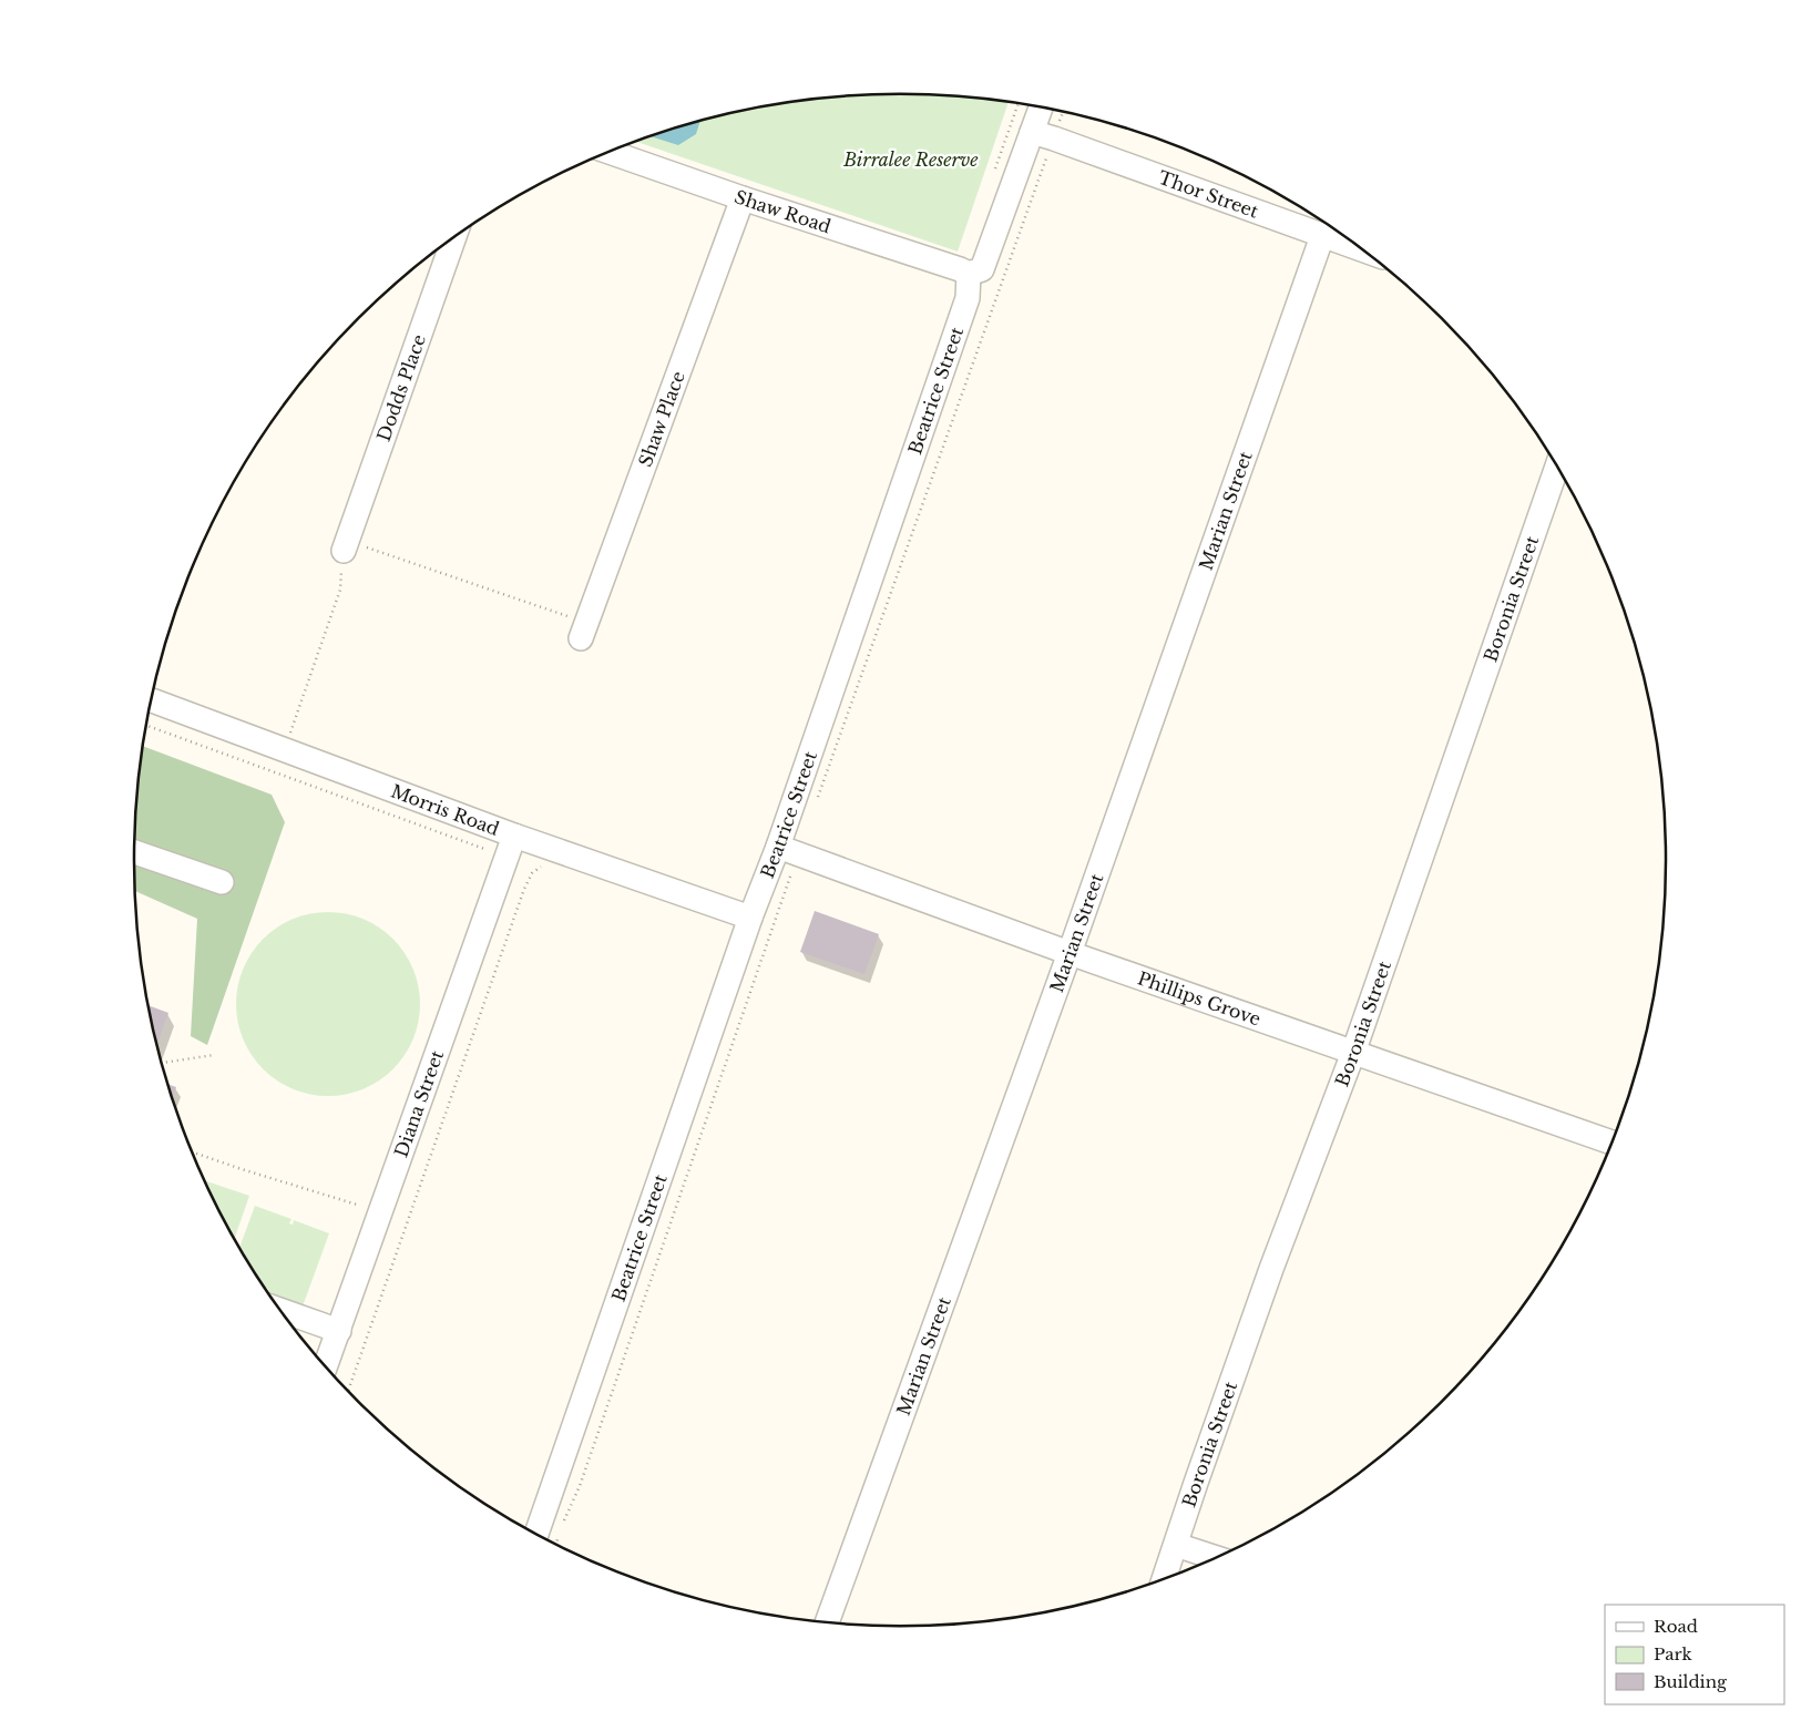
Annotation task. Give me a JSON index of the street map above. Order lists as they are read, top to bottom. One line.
{"streets":{"street":["Thor Street","Shaw Road","Dodds Place","Beatrice Street","Shaw Place","Marian Street","Boronia Street","Morris Road","Phillips Grove","Diana Street"]},"crossings":[["Thor Street","Marian Street"],["Shaw Road","Beatrice Street"],["Shaw Road","Shaw Place"],["Beatrice Street","Morris Road"],["Beatrice Street","Phillips Grove"],["Marian Street","Phillips Grove"],["Boronia Street","Phillips Grove"],["Morris Road","Diana Street"]],"parks":["Birralee Reserve"],"legend":["Road","Park","Building"]}
